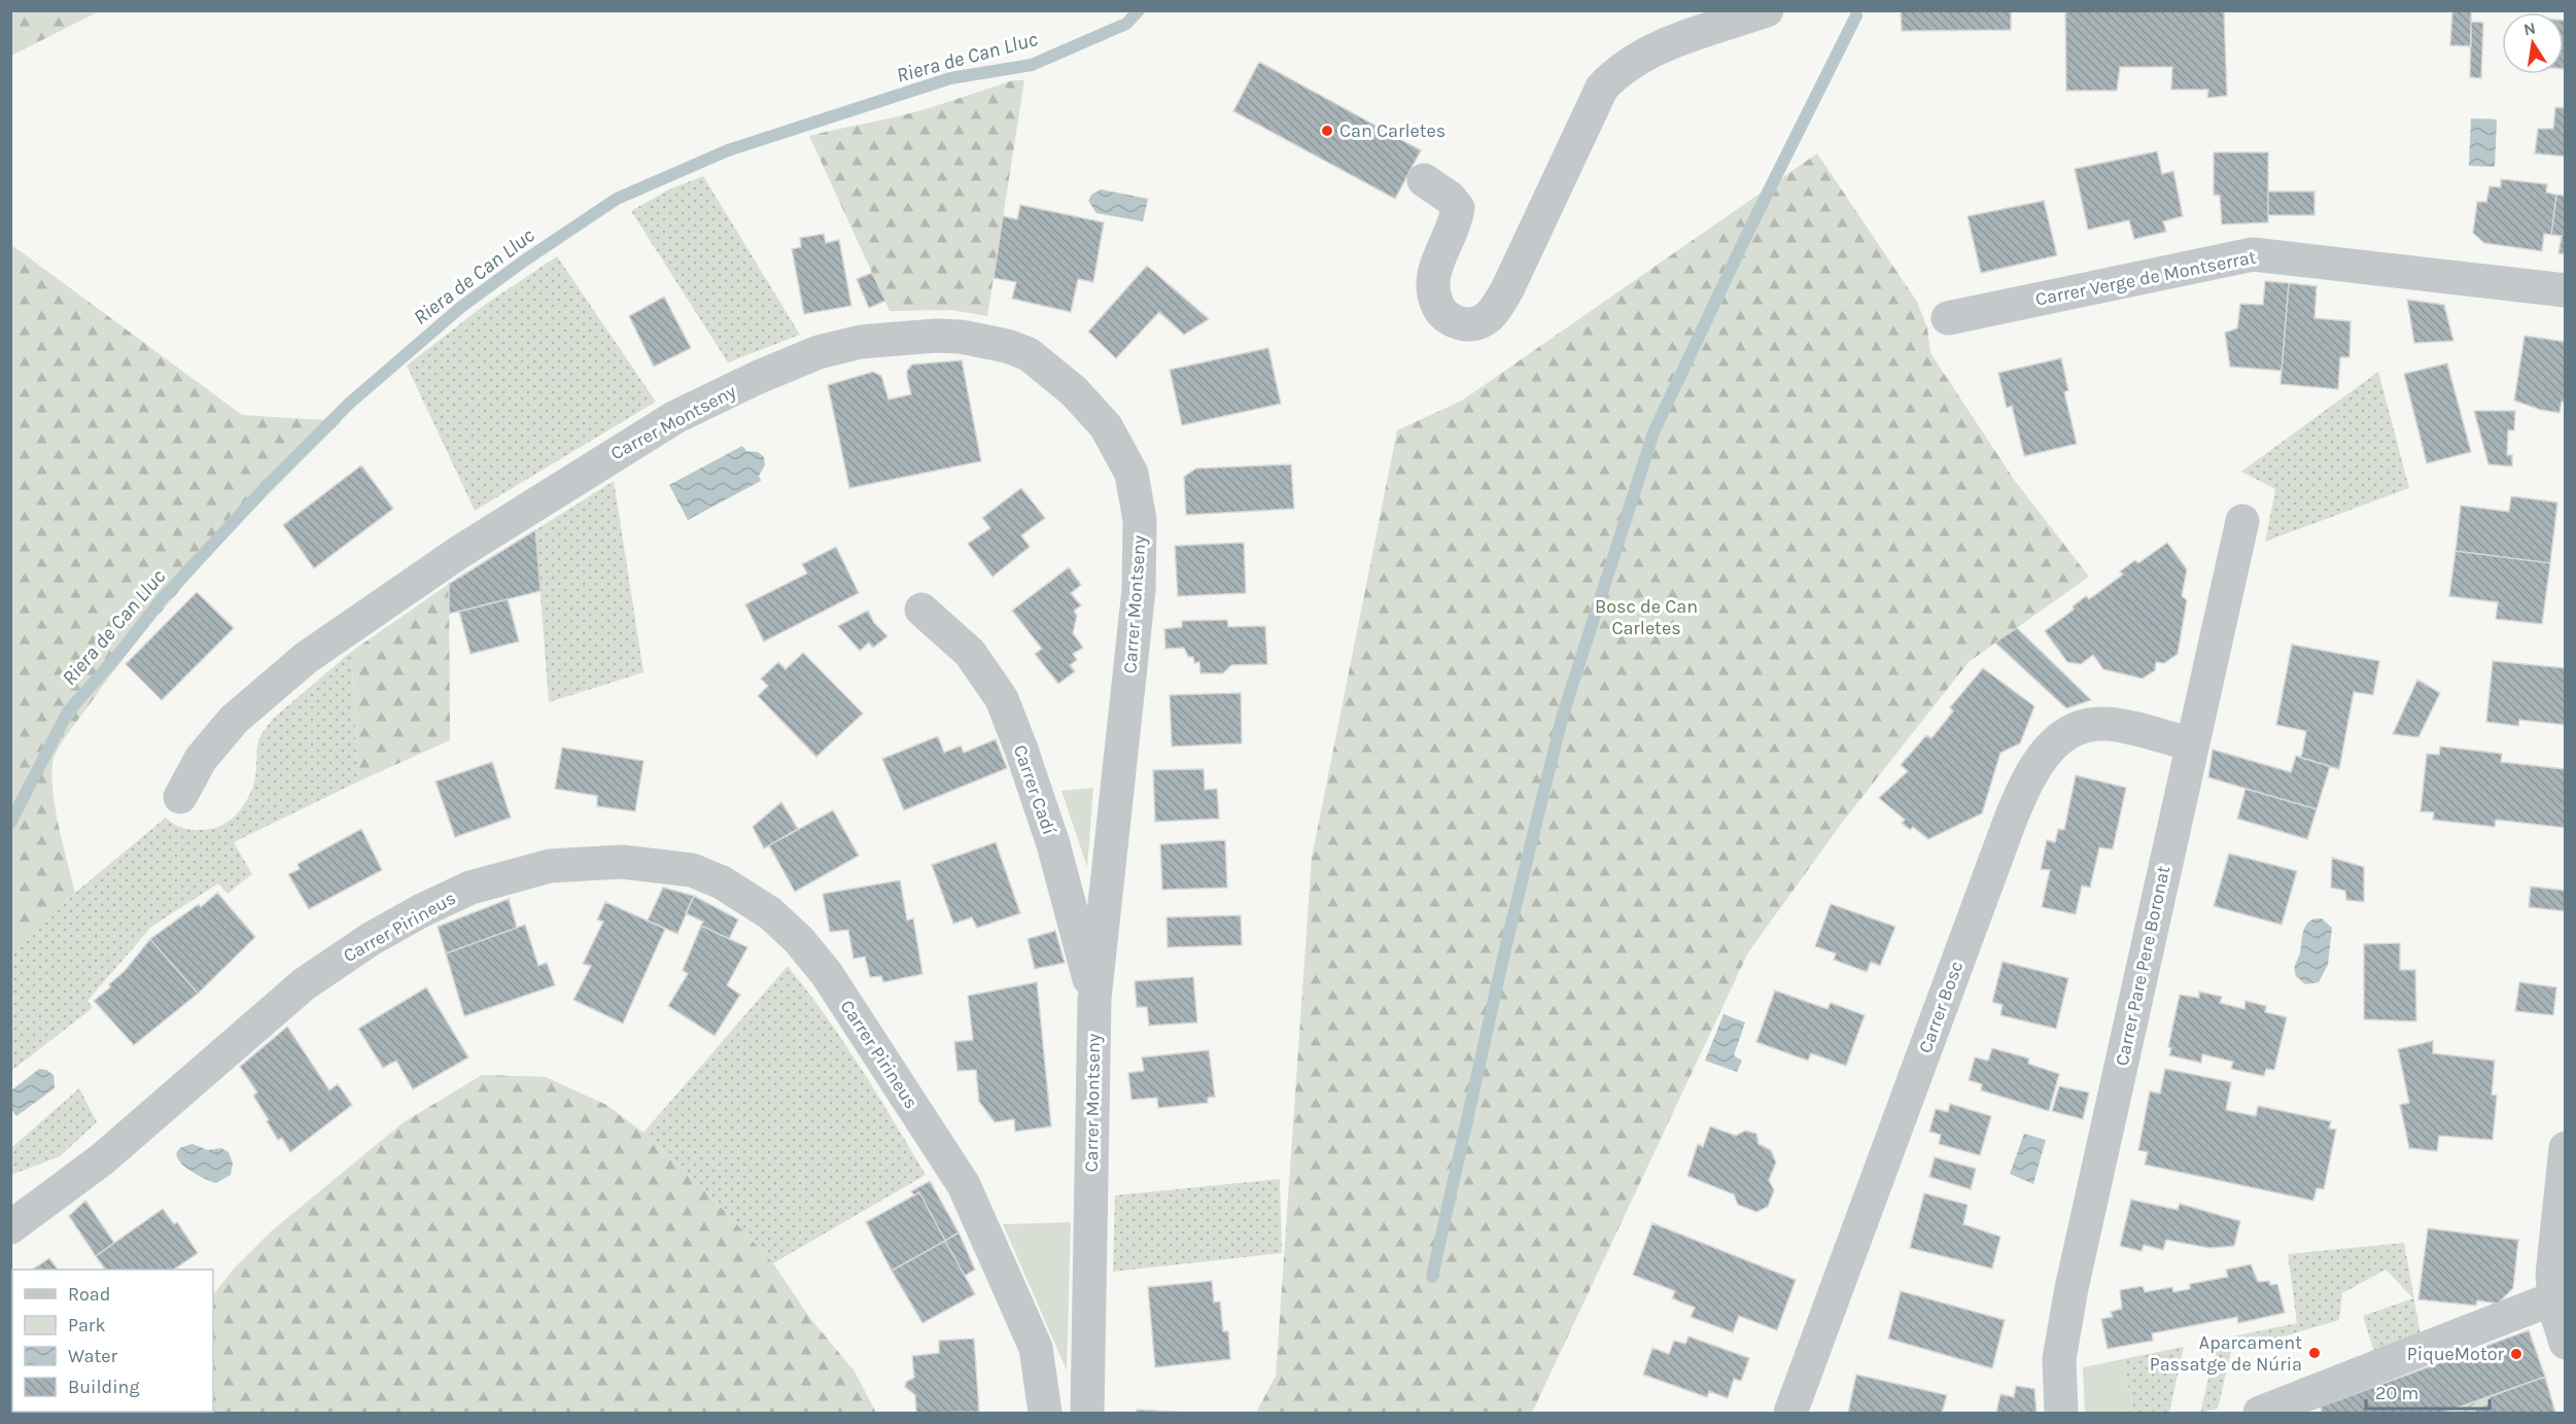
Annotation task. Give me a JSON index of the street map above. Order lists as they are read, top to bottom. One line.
{"streets":{"street":["Carrer Verge de Montserrat","Carrer Montseny","Carrer Cadí","Carrer Pirineus","Carrer Pare Pere Boronat","Carrer Bosc"]},"crossings":[["Carrer Montseny","Carrer Cadí"],["Carrer Pare Pere Boronat","Carrer Bosc"]],"water":["Riera de Can Lluc"],"parks":["Bosc de Can Carletes"],"places":["Can Carletes","Aparcament Passatge de Núria","PiqueMotor"],"legend":["Road","Park","Water","Building"],"scale_bar":"20 m","north":"top"}
